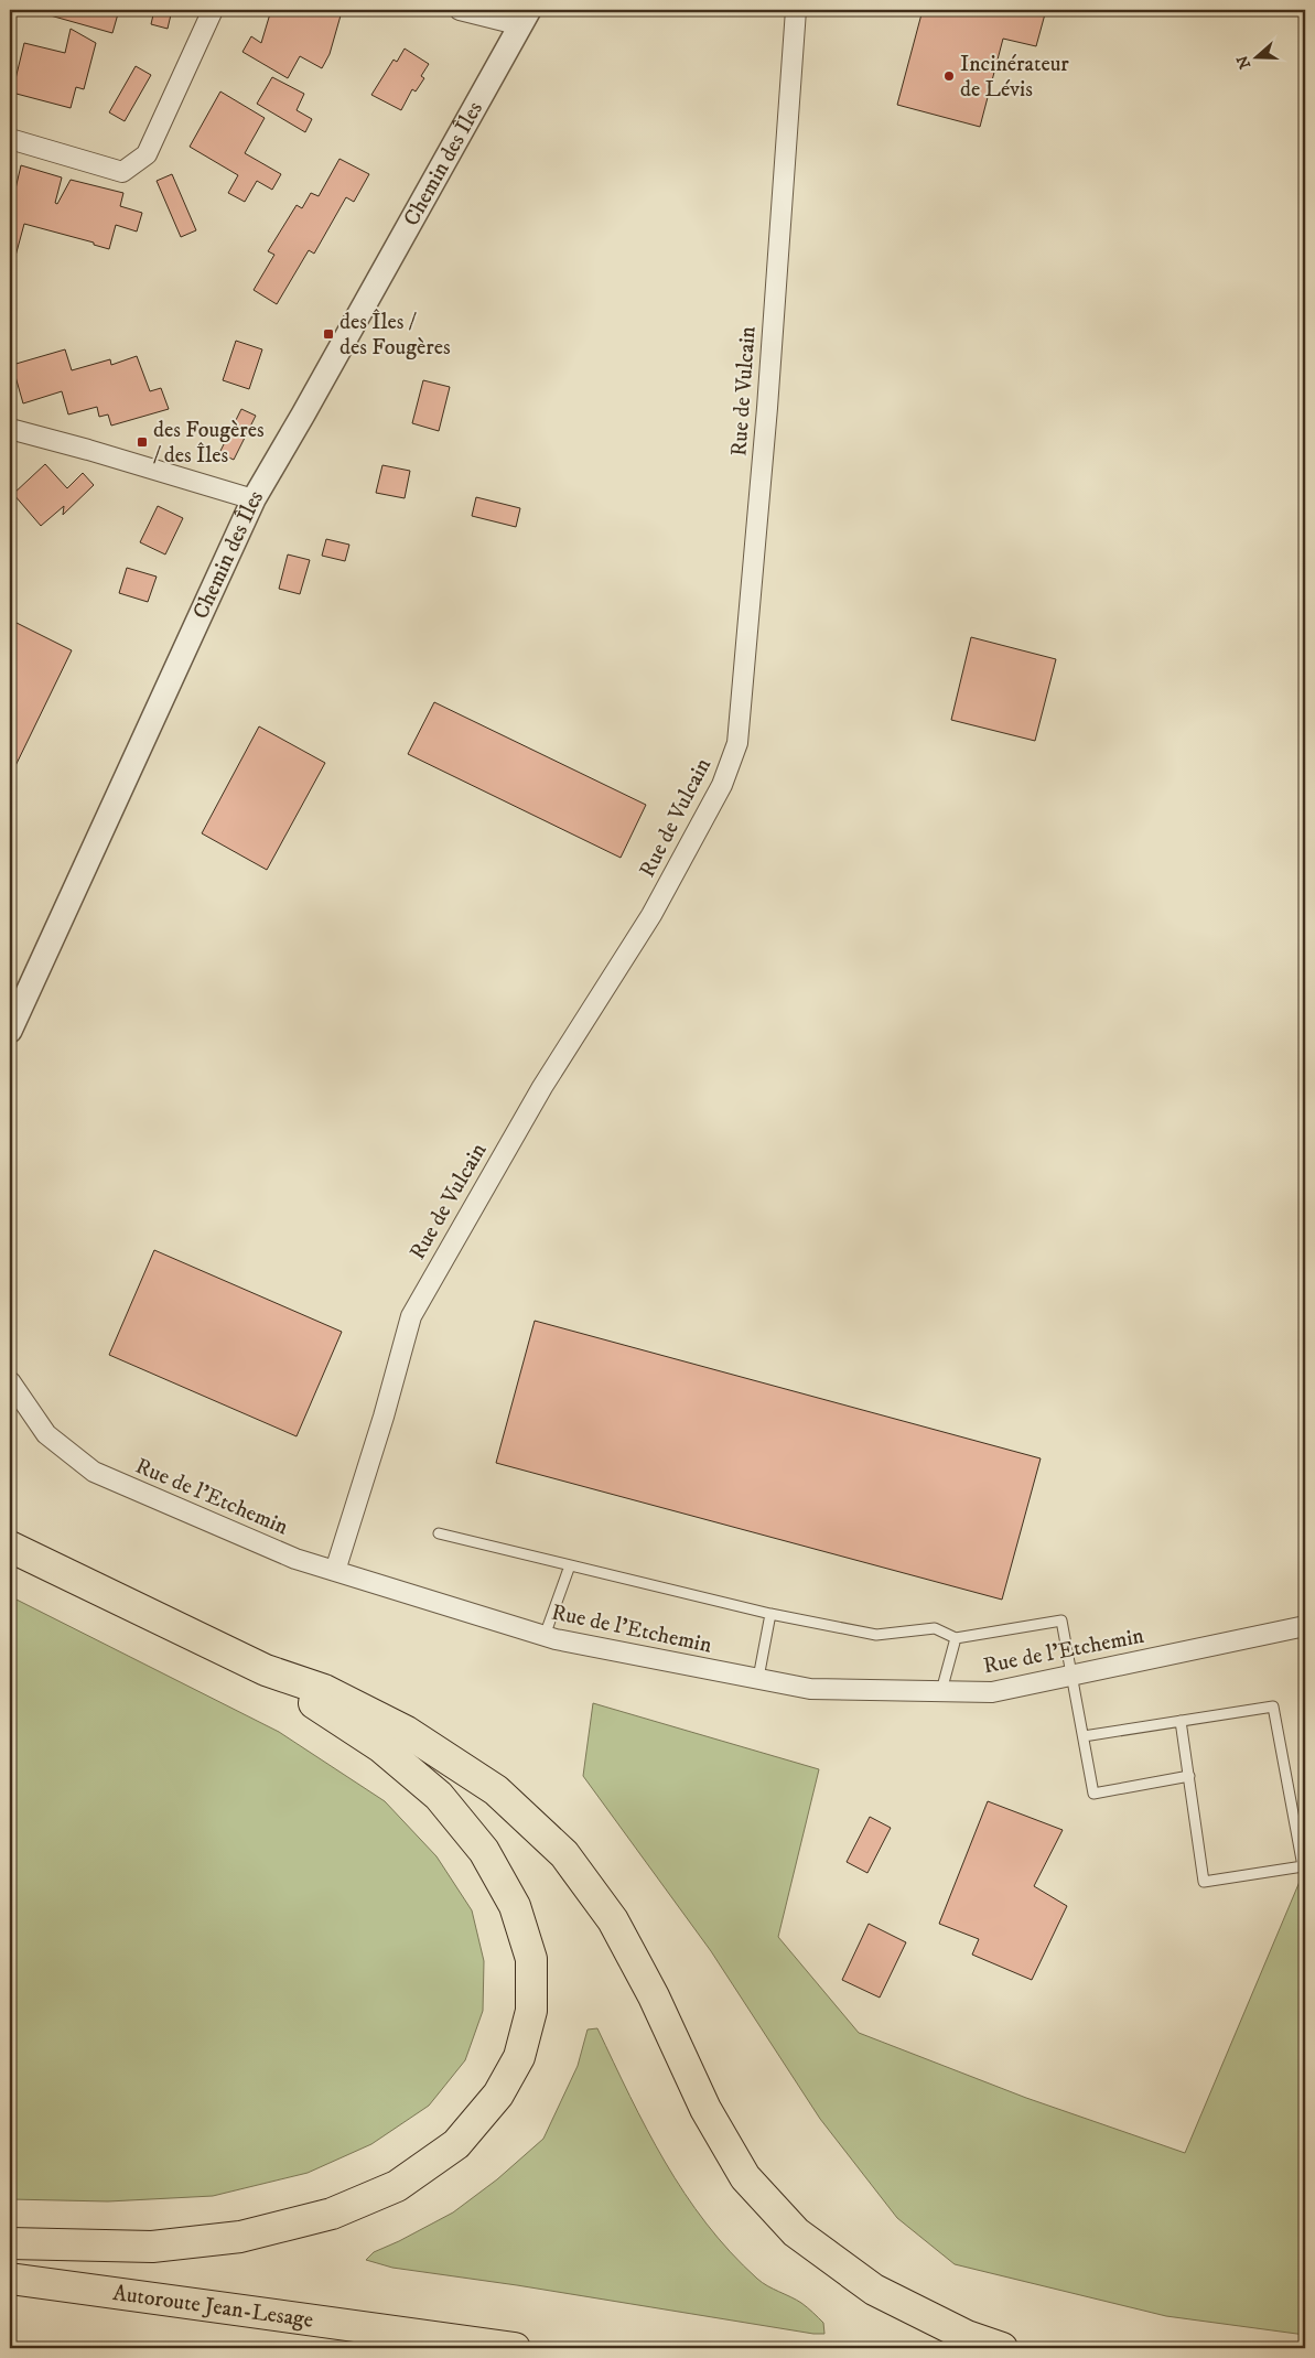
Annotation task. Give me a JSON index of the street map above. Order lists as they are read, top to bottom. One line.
{"streets":{"highway":["Autoroute Jean-Lesage"],"street":["Chemin des Îles","Rue de Vulcain","Rue de l'Etchemin"]},"crossings":[["Rue de Vulcain","Rue de l'Etchemin"]],"places":{"other":["Incinérateur de Lévis"],"transit":["des Îles / des Fougères","des Fougères / des Îles"]},"north":"left"}
